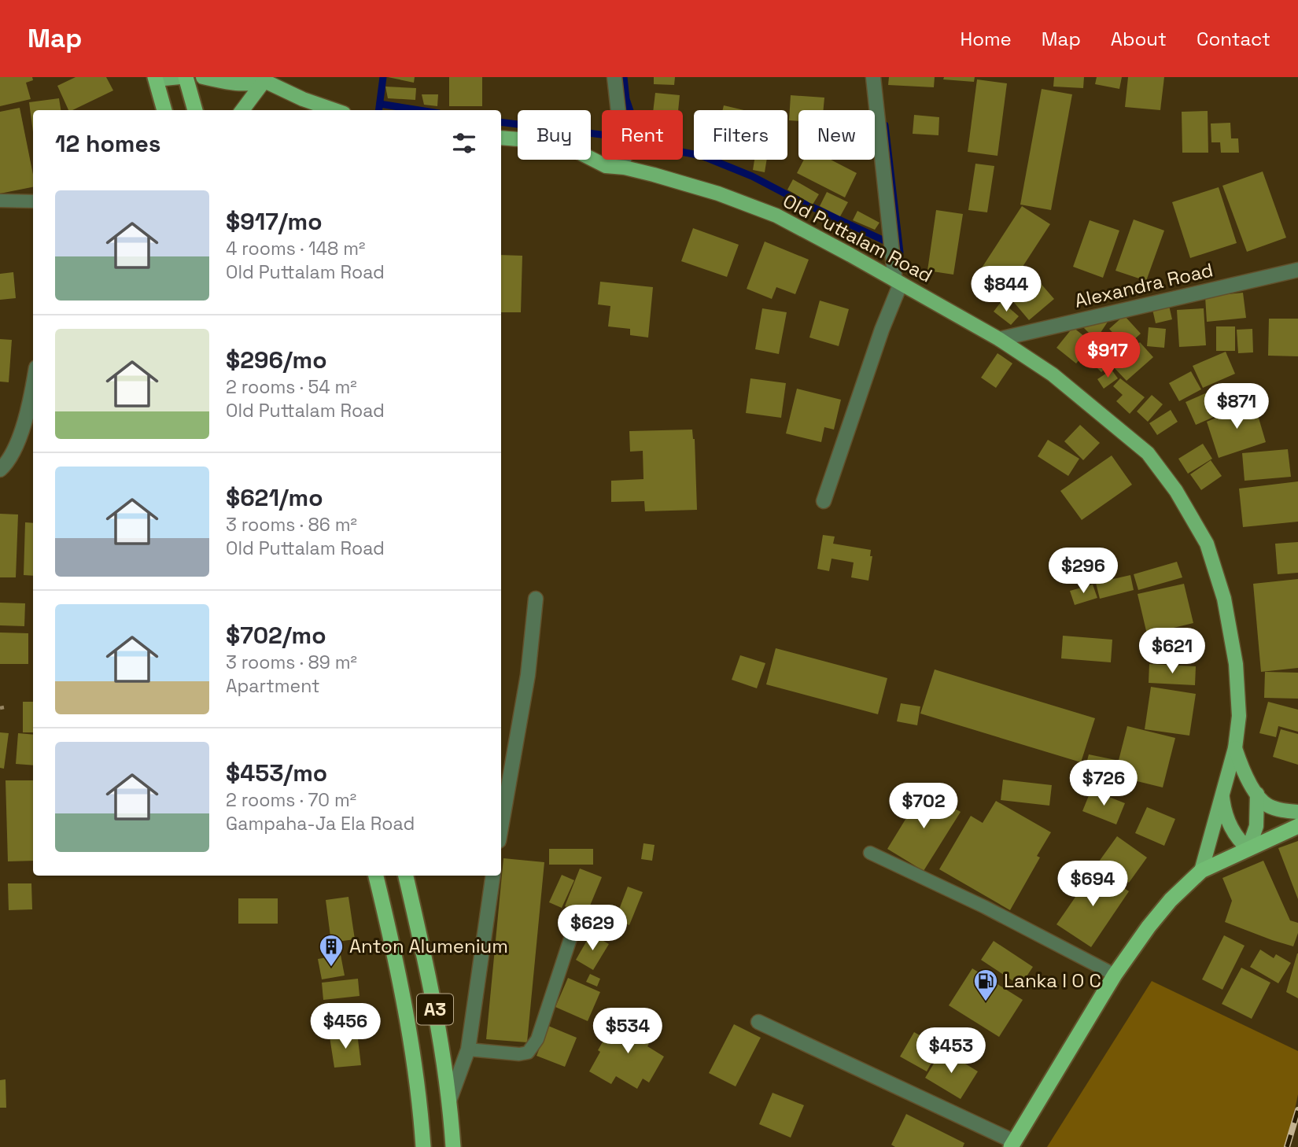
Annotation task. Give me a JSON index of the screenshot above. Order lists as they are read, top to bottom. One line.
{"streets":{"highway":["A3"],"main road":["Old Puttalam Road"],"street":["Alexandra Road"]},"crossings":[["Old Puttalam Road","Alexandra Road"]],"places":{"building":["Anton Alumenium"],"fuel station":["Lanka I O C"]},"page":{"header":"Map","nav":["Home","Map","About","Contact"],"chip":["Buy","Rent","Filters","New"],"heading":"12 homes","list":[{"name":"$917/mo","note":"4 rooms · 148 m² · Old Puttalam Road"},{"name":"$296/mo","note":"2 rooms · 54 m² · Old Puttalam Road"},{"name":"$621/mo","note":"3 rooms · 86 m² · Old Puttalam Road"},{"name":"$702/mo","note":"3 rooms · 89 m² · Apartment"},{"name":"$453/mo","note":"2 rooms · 70 m² · Gampaha-Ja Ela Road"}],"price":["$844","$917","$871","$296","$621","$726","$702","$694","$629","$456","$534","$453"]}}
